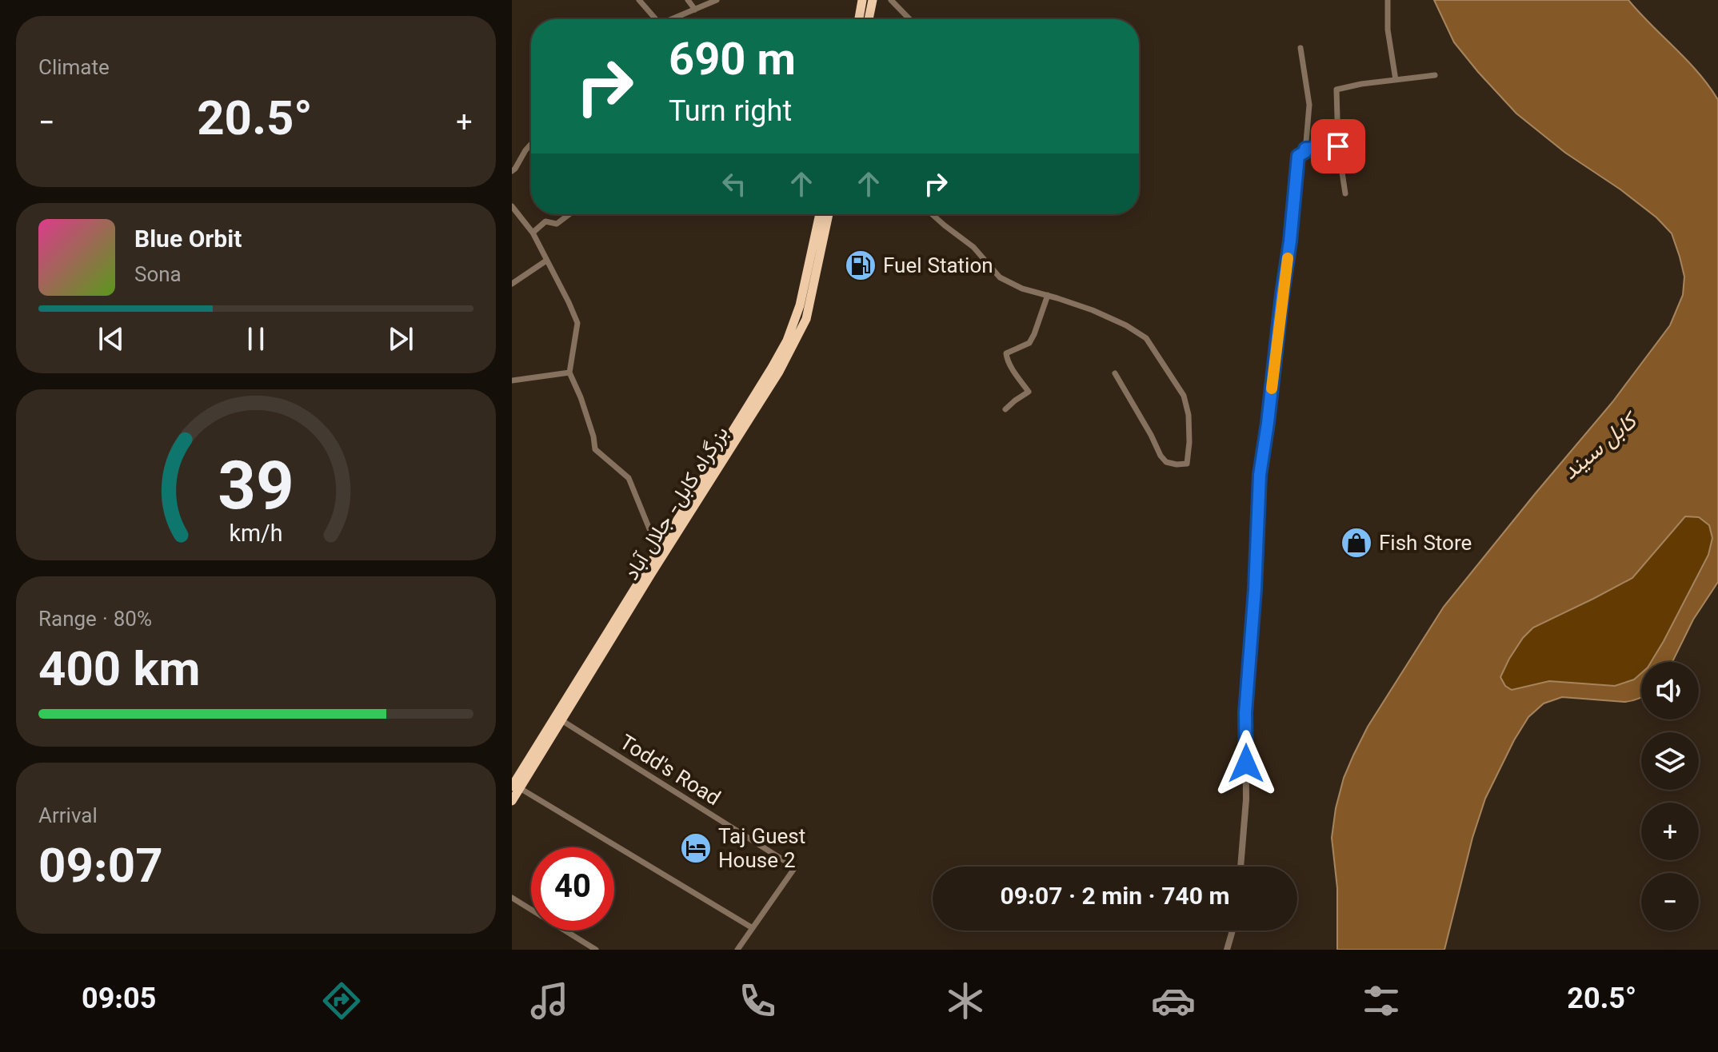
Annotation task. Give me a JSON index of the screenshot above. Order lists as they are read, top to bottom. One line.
{"streets":{"highway":["بزرگراه کابل- جلال آباد"],"street":["Todd's Road"]},"crossings":[["بزرگراه کابل- جلال آباد","Todd's Road"]],"water":["کابل سيند"],"places":{"fuel station":["Fuel Station"],"shop":["Fish Store"],"hotel":["Taj Guest House 2"]},"page":{"tile":["Climate",["Range · 80%","400 km"],["Arrival","09:07"]],"turn":["690 m","Turn right"],"heat":["−","20.5°","+"],"song":["Blue Orbit","Sona"],"map_buttons":["+","−"],"limit":"40","trip":"09:07 · 2 min · 740 m","tabs":["09:05","20.5°"],"gauge":["39","km/h"]}}
